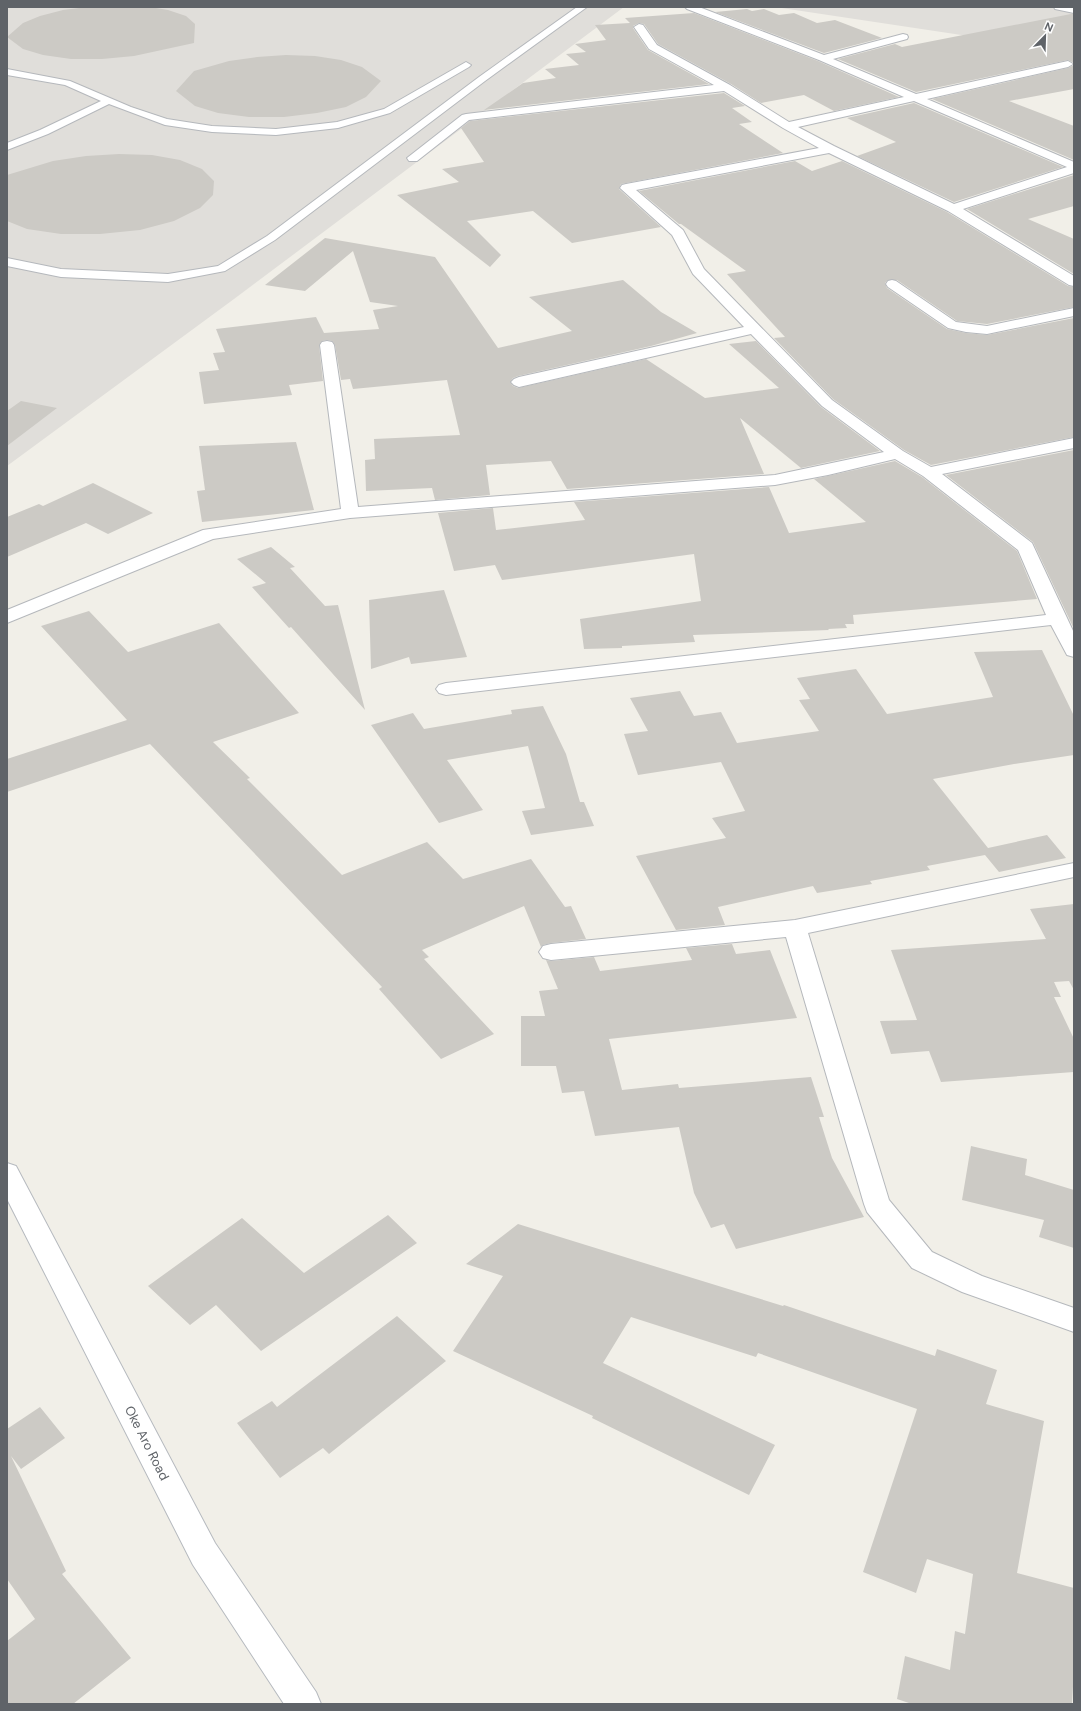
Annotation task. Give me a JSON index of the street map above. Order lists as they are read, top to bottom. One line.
{"streets":{"street":["Oke Aro Road"]},"north":"top right"}
